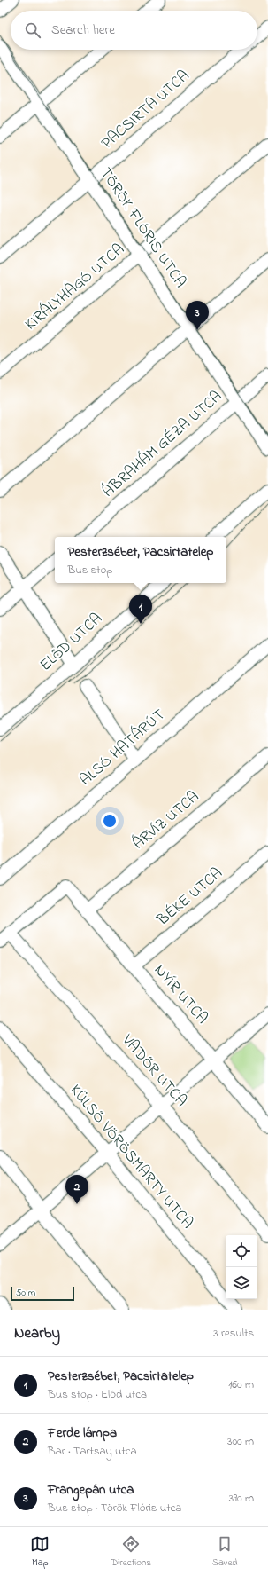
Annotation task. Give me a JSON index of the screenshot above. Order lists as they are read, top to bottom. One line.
{"streets":{"street":["PACSIRTA UTCA","TÖRÖK FLÓRIS UTCA","KIRÁLYHÁGÓ UTCA","ÁBRAHÁM GÉZA UTCA","ELŐD UTCA","ALSÓ HATÁRÚT","ÁRVÍZ UTCA","BÉKE UTCA","NYÍR UTCA","VADŐR UTCA","KÜLSŐ VÖRÖSMARTY UTCA"]},"crossings":[["PACSIRTA UTCA","TÖRÖK FLÓRIS UTCA"],["TÖRÖK FLÓRIS UTCA","KIRÁLYHÁGÓ UTCA"],["TÖRÖK FLÓRIS UTCA","ÁBRAHÁM GÉZA UTCA"],["ÁRVÍZ UTCA","NYÍR UTCA"],["BÉKE UTCA","NYÍR UTCA"],["NYÍR UTCA","VADŐR UTCA"]],"scale_bar":"50 m","page":{"search":"Search here","pins":["3","1","2"],"popup":["Pesterzsébet, Pacsirtatelep","Bus stop"],"scale":"50 m","heading":["Nearby","3 results"],"list":[{"mark":"1","name":"Pesterzsébet, Pacsirtatelep","note":"Bus stop · Előd utca","value":"160 m"},{"mark":"2","name":"Ferde lámpa","note":"Bar · Tartsay utca","value":"300 m"},{"mark":"3","name":"Frangepán utca","note":"Bus stop · Török Flóris utca","value":"390 m"}],"nav":["Map","Directions","Saved"]}}
